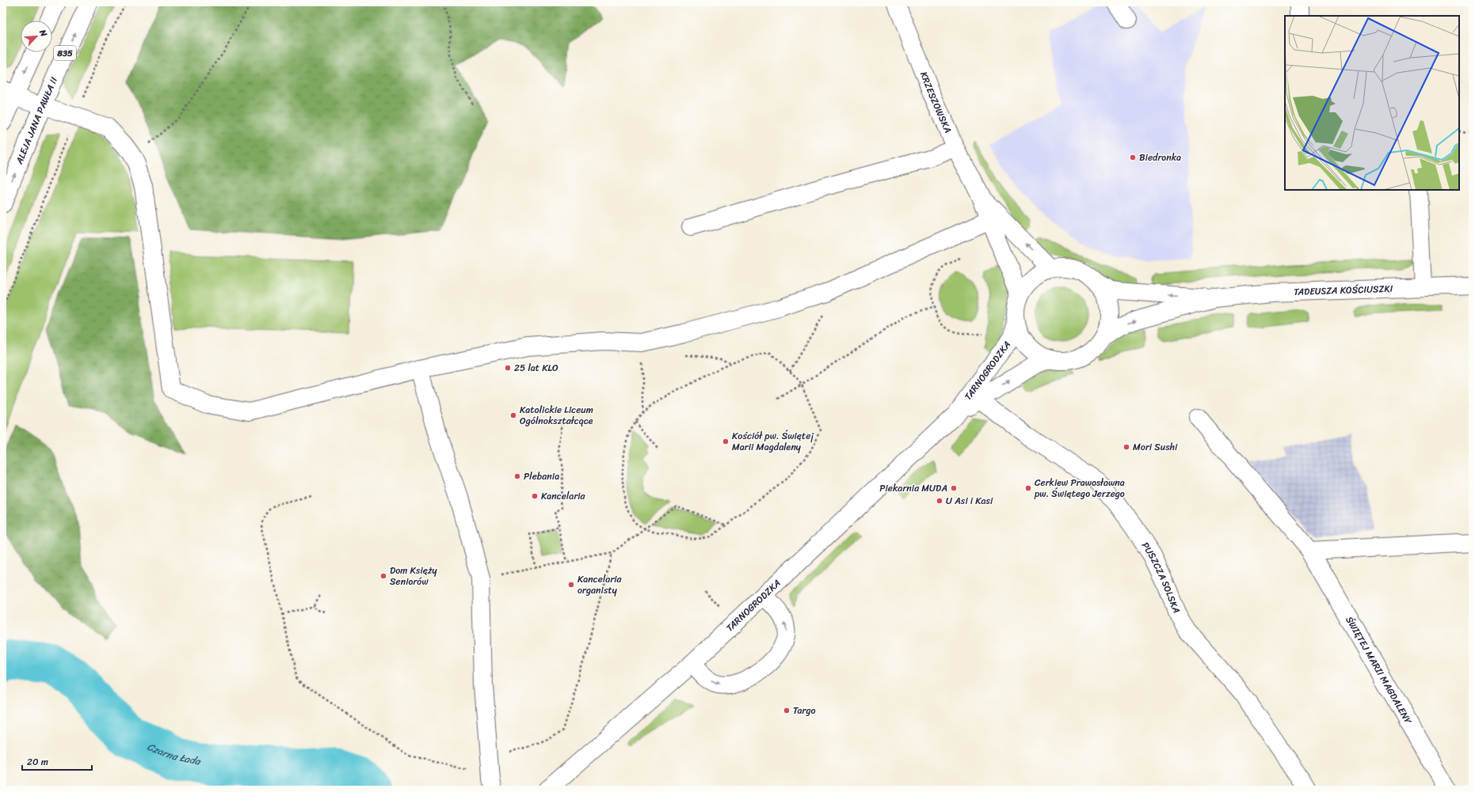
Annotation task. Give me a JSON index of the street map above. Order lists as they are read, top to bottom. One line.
{"streets":{"street":["835","KRZESZOWSKA","ALEJA JANA PAWŁA II","TADEUSZA KOŚCIUSZKI","TARNOGRODZKA","PUSZCZA SOLSKA","ŚWIĘTEJ MARII MAGDALENY"]},"crossings":[["KRZESZOWSKA","TADEUSZA KOŚCIUSZKI"],["KRZESZOWSKA","TARNOGRODZKA"],["TADEUSZA KOŚCIUSZKI","TARNOGRODZKA"],["TARNOGRODZKA","PUSZCZA SOLSKA"]],"water":["Czarna Łada"],"places":["Biedronka","25 lat KLO","Katolickie Liceum Ogólnokształcące","Kościół pw. Świętej Marii Magdaleny","Mori Sushi","Plebania","Piekarnia MUDA","Cerkiew Prawosławna pw. Świętego Jerzego","Kancelaria","U Asi i Kasi","Dom Księży Seniorów","Kancelaria organisty","Targo"],"scale_bar":"20 m","north":"top right"}
